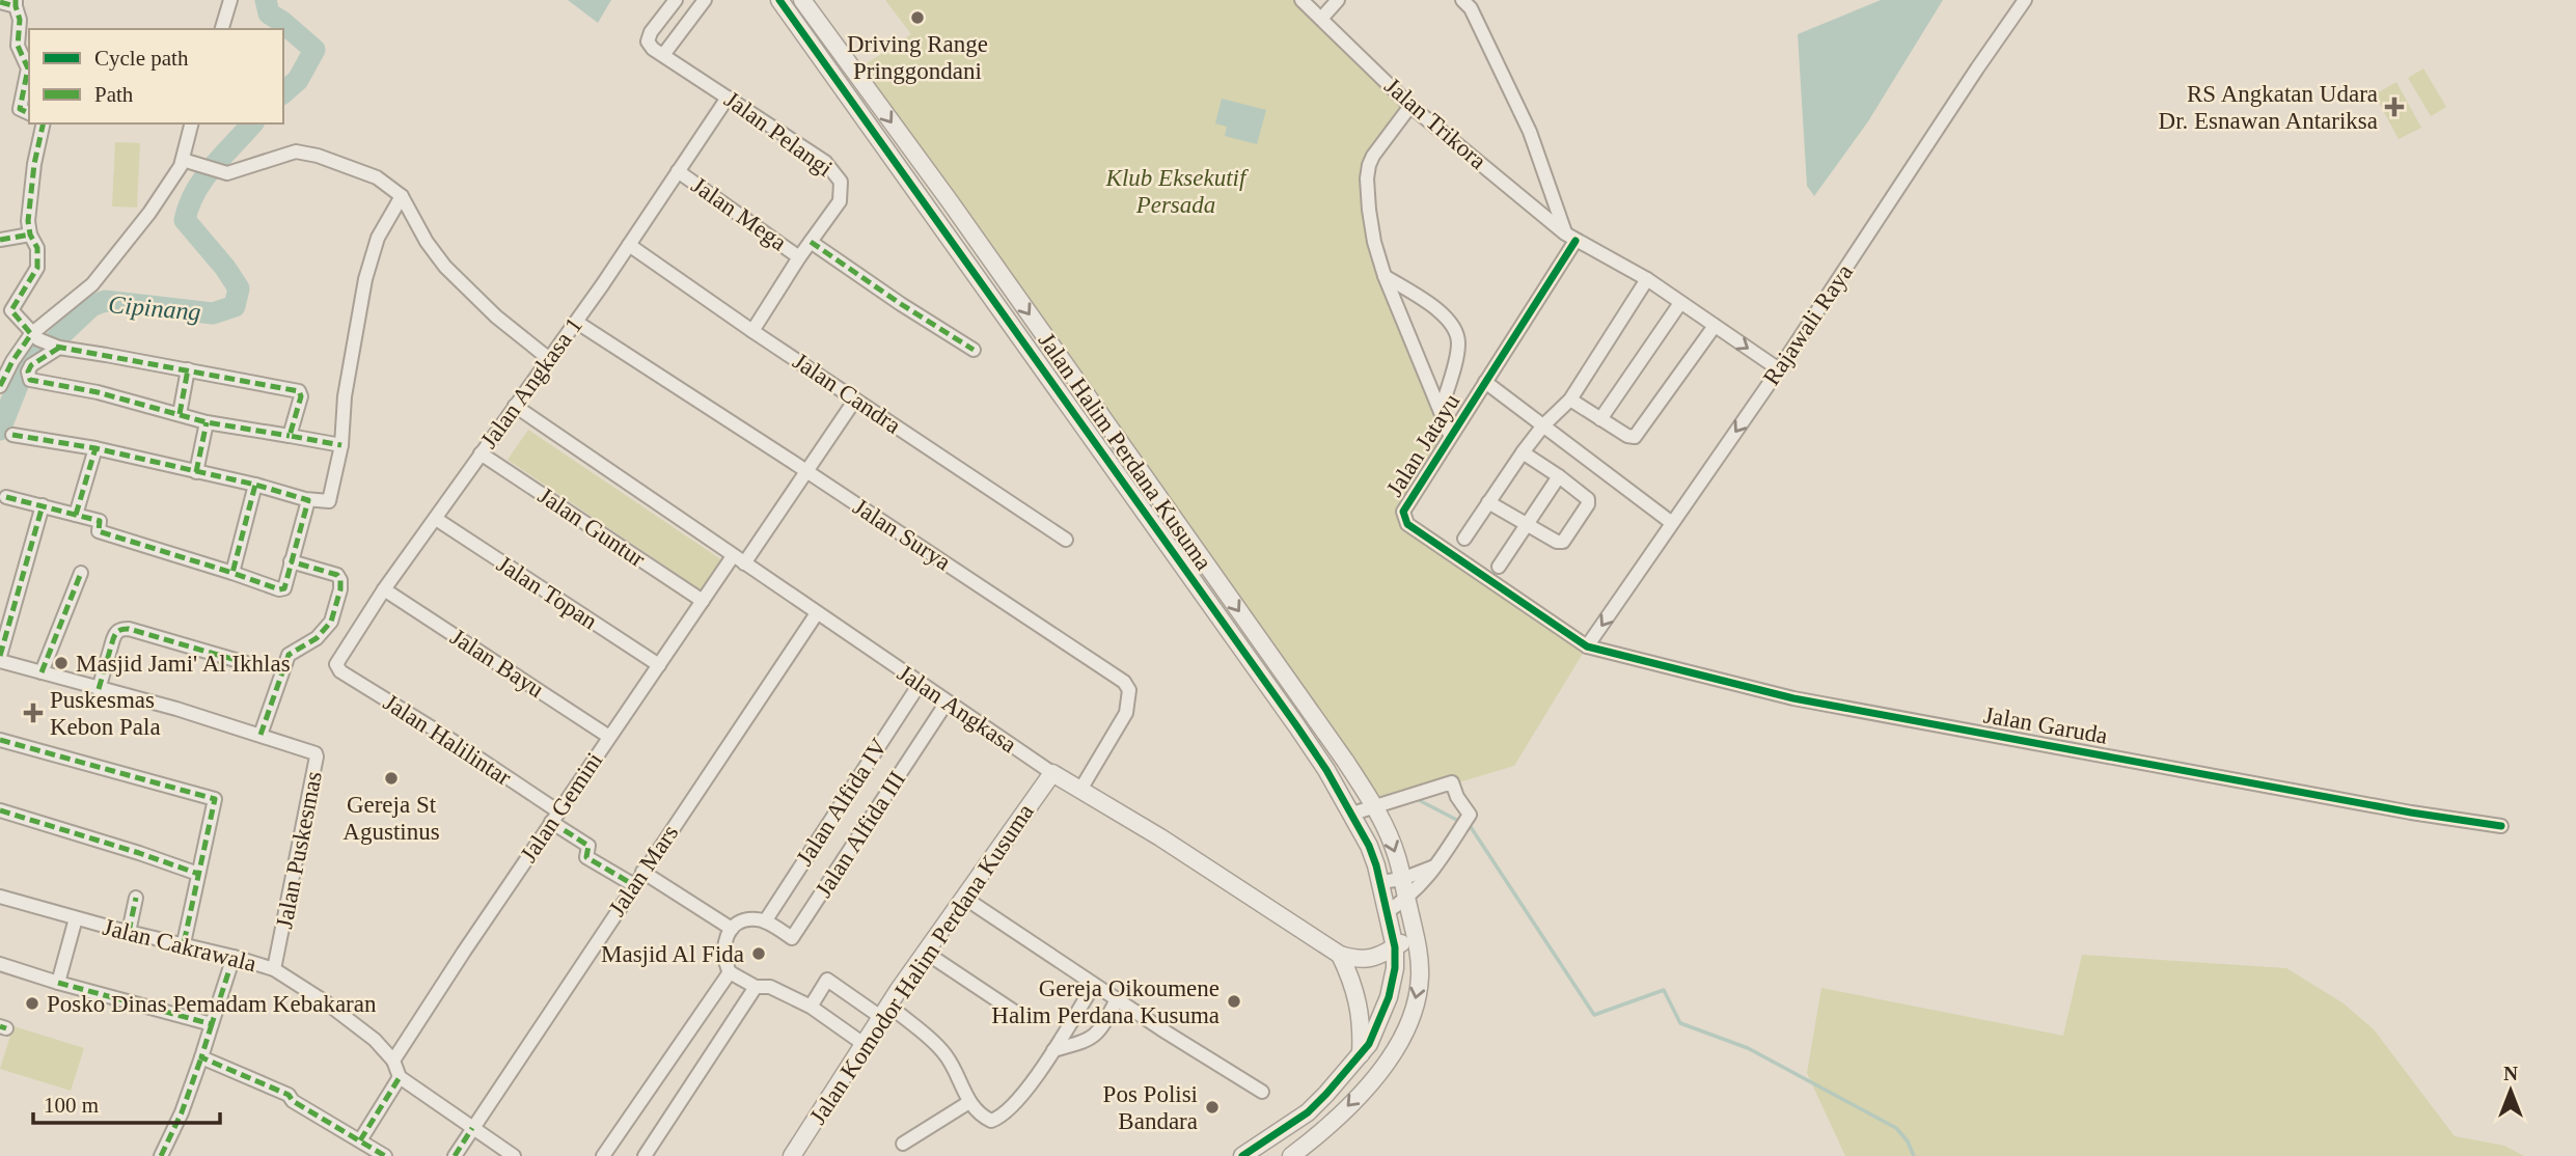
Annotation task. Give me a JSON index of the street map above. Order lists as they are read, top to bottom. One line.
{"streets":{"street":["Jalan Trikora","Jalan Pelangi","Jalan Mega","Rajawali Raya","Jalan Angkasa 1","Jalan Candra","Jalan Jatayu","Jalan Halim Perdana Kusuma","Jalan Guntur","Jalan Surya","Jalan Topan","Jalan Bayu","Jalan Angkasa","Jalan Garuda","Jalan Halilintar","Jalan Alfida IV","Jalan Gemini","Jalan Alfida III","Jalan Puskesmas","Jalan Mars","Jalan Cakrawala","Jalan Komodor Halim Perdana Kusuma"]},"crossings":[["Jalan Trikora","Rajawali Raya"],["Jalan Trikora","Jalan Jatayu"],["Jalan Pelangi","Jalan Mega"],["Jalan Pelangi","Jalan Angkasa 1"],["Jalan Pelangi","Jalan Candra"],["Jalan Mega","Jalan Angkasa 1"],["Rajawali Raya","Jalan Jatayu"],["Rajawali Raya","Jalan Garuda"],["Jalan Angkasa 1","Jalan Candra"],["Jalan Angkasa 1","Jalan Guntur"],["Jalan Angkasa 1","Jalan Surya"],["Jalan Angkasa 1","Jalan Topan"],["Jalan Angkasa 1","Jalan Bayu"],["Jalan Angkasa 1","Jalan Angkasa"],["Jalan Angkasa 1","Jalan Halilintar"],["Jalan Candra","Jalan Gemini"],["Jalan Jatayu","Jalan Garuda"],["Jalan Halim Perdana Kusuma","Jalan Angkasa"],["Jalan Guntur","Jalan Gemini"],["Jalan Surya","Jalan Angkasa"],["Jalan Surya","Jalan Gemini"],["Jalan Topan","Jalan Gemini"],["Jalan Bayu","Jalan Gemini"],["Jalan Angkasa","Jalan Alfida IV"],["Jalan Angkasa","Jalan Gemini"],["Jalan Angkasa","Jalan Alfida III"],["Jalan Angkasa","Jalan Mars"],["Jalan Angkasa","Jalan Komodor Halim Perdana Kusuma"],["Jalan Halilintar","Jalan Gemini"],["Jalan Halilintar","Jalan Mars"],["Jalan Alfida IV","Jalan Alfida III"],["Jalan Gemini","Jalan Cakrawala"],["Jalan Puskesmas","Jalan Cakrawala"]],"one_way":["Rajawali Raya"],"water":["Cipinang"],"parks":["Klub Eksekutif Persada"],"places":{"other":["Driving Range Pringgondani","Masjid Jami' Al Ikhlas","Gereja St Agustinus","Masjid Al Fida","Gereja Oikoumene Halim Perdana Kusuma","Posko Dinas Pemadam Kebakaran","Pos Polisi Bandara"],"health":["RS Angkatan Udara Dr. Esnawan Antariksa","Puskesmas Kebon Pala"]},"legend":["Cycle path","Path"],"scale_bar":"100 m","north":"top"}
